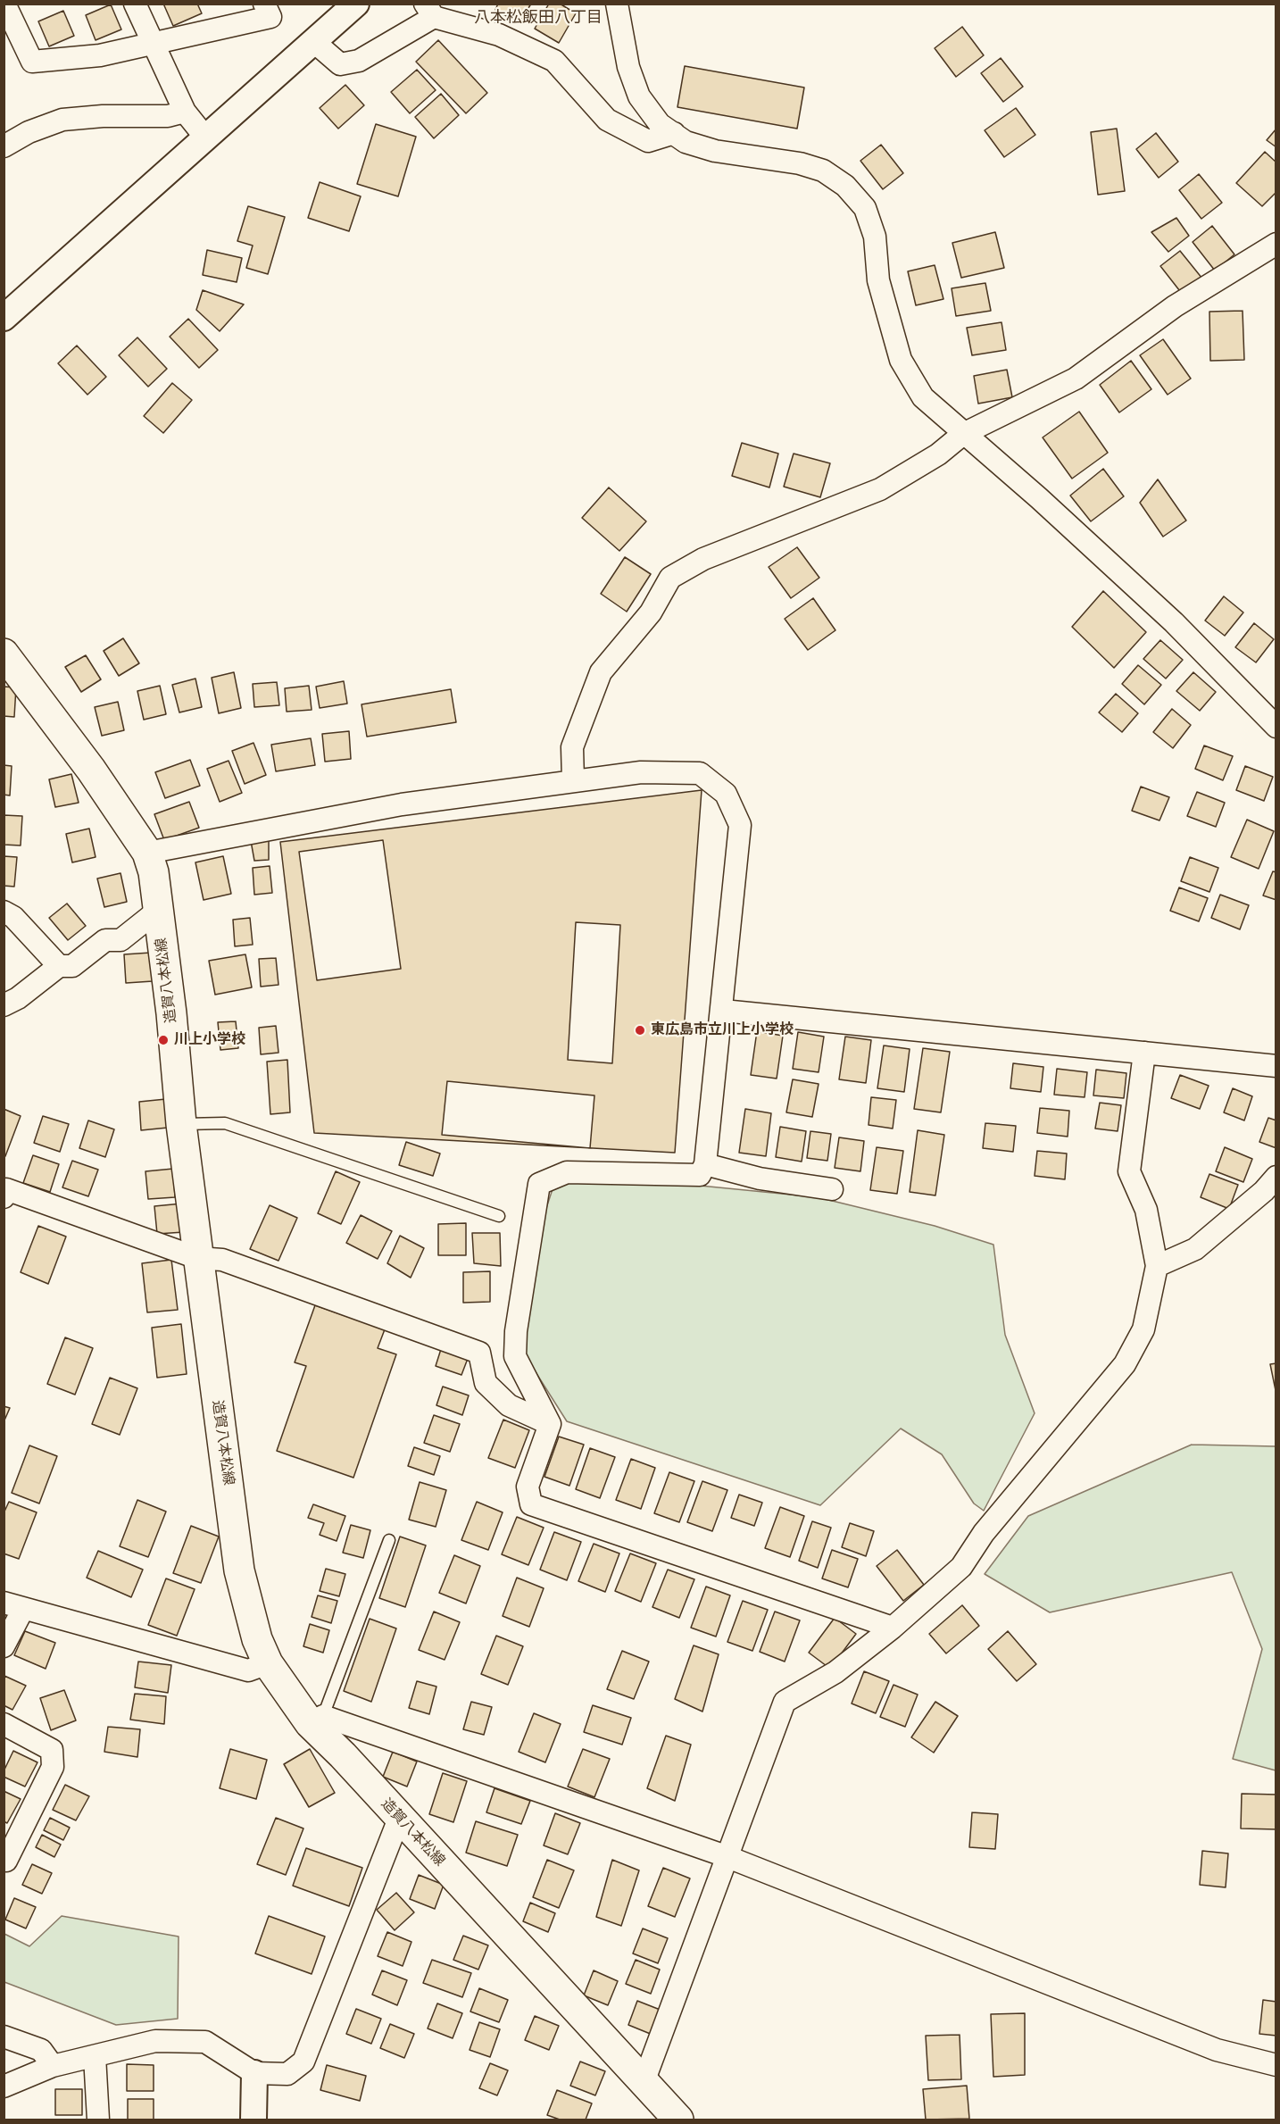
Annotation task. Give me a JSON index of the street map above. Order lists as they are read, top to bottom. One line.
{"streets":{"main road":["造賀八本松線"]},"districts":["八本松飯田八丁目"],"places":["東広島市立川上小学校","川上小学校"]}
